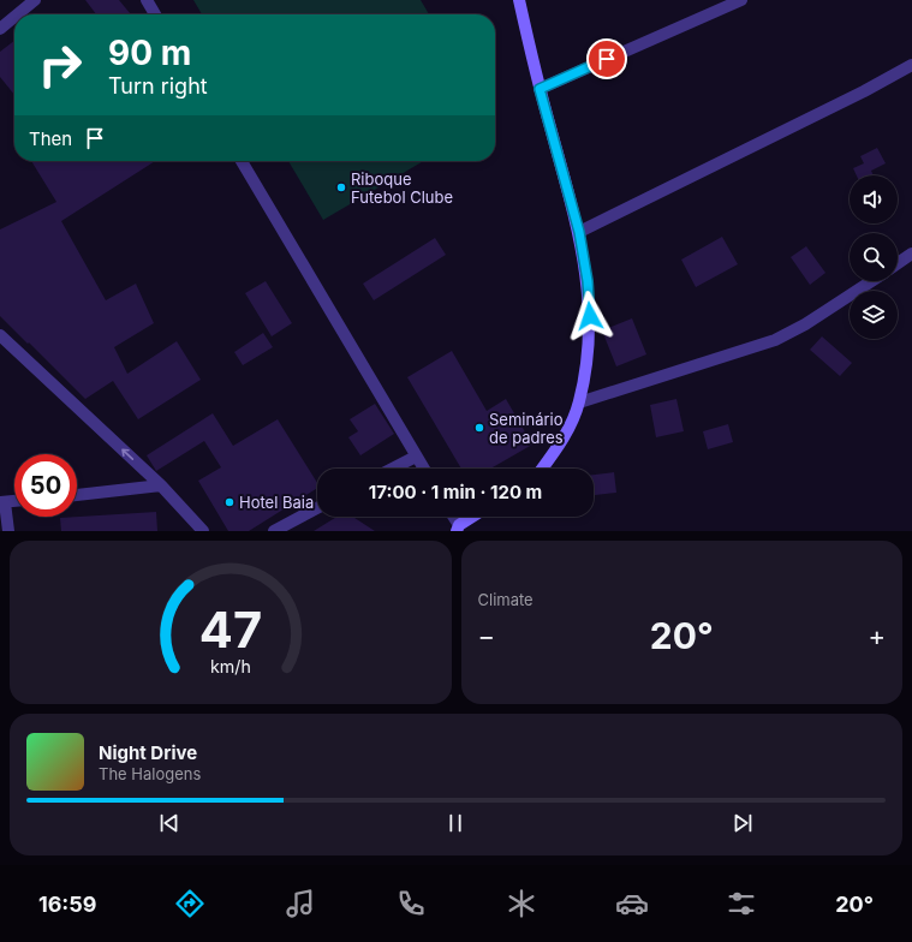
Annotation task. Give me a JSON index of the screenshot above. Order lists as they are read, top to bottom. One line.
{"places":["Riboque Futebol Clube","Seminário de padres","Hotel Baia"],"page":{"turn":["90 m","Turn right"],"then":"Then","limit":"50","trip":"17:00 · 1 min · 120 m","tile":"Climate","heat":["−","20°","+"],"song":["Night Drive","The Halogens"],"tabs":["16:59","20°"],"gauge":["47","km/h"]}}
